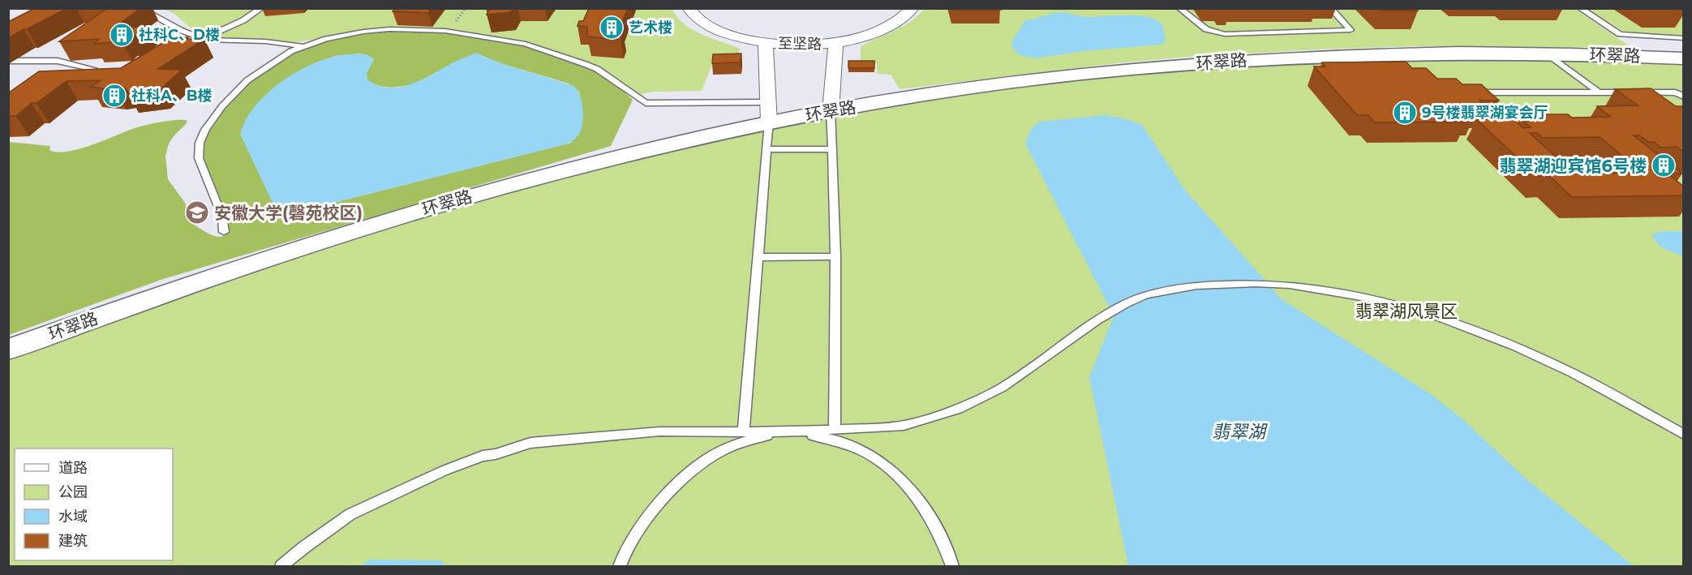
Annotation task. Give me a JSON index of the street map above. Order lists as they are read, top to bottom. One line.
{"streets":{"street":["至坚路","环翠路"]},"water":["翡翠湖"],"parks":["翡翠湖风景区"],"places":{"building":["艺术楼","社科C、D楼","社科A、B楼","9号楼翡翠湖宴会厅","翡翠湖迎宾馆6号楼"],"school or university":["安徽大学(磬苑校区)"]},"legend":["道路","公园","水域","建筑"]}
